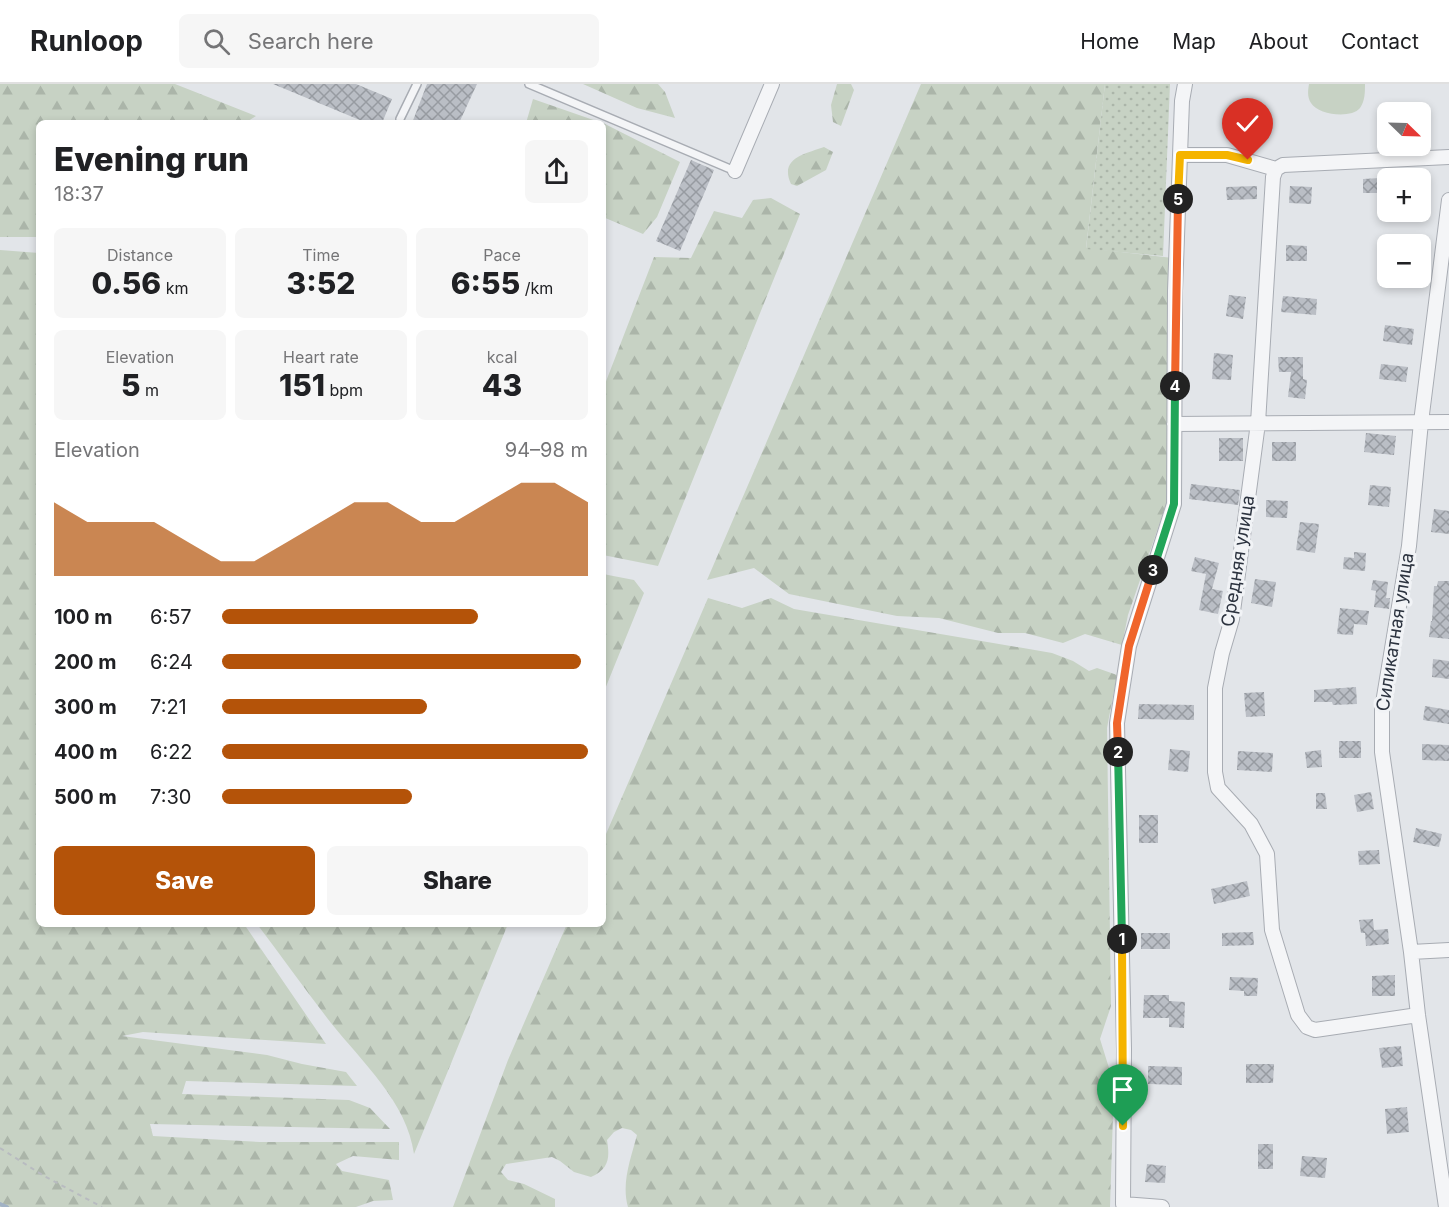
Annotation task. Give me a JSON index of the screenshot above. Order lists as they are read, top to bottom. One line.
{"streets":{"street":["Средняя улица","Силикатная улица"]},"crossings":[["Средняя улица","Силикатная улица"]],"north":"bottom right","page":{"header":"Runloop","search":"Search here","nav":["Home","Map","About","Contact"],"map_buttons":["+","−"],"heading":["Evening run","18:37"],"pins":["5","4","3","2","1"],"stats":[["Distance","0.56 km"],["Time","3:52"],["Pace","6:55 /km"],["Elevation","5 m"],["Heart rate","151 bpm"],["kcal","43"]],"chart":["Elevation","94–98 m"],"list":[{"name":"100 m","note":"6:57"},{"name":"200 m","note":"6:24"},{"name":"300 m","note":"7:21"},{"name":"400 m","note":"6:22"},{"name":"500 m","note":"7:30"}],"buttons":["Save","Share"]}}
